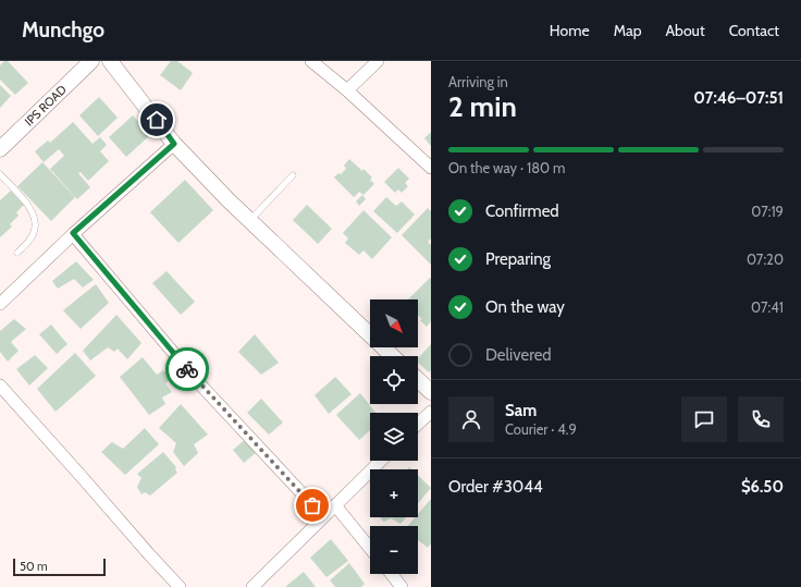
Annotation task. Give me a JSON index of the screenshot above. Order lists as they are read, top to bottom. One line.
{"streets":{"street":["IPS ROAD"]},"scale_bar":"50 m","north":"bottom right","page":{"header":"Munchgo","nav":["Home","Map","About","Contact"],"heading":["2 min","Arriving in","07:46–07:51"],"panel":["Sam","Courier · 4.9","Order #3044","$6.50"],"bar":"On the way · 180 m","list":[["Confirmed","07:19"],["Preparing","07:20"],["On the way","07:41"],"Delivered"],"map_buttons":["+","−"],"scale":"50 m"}}
